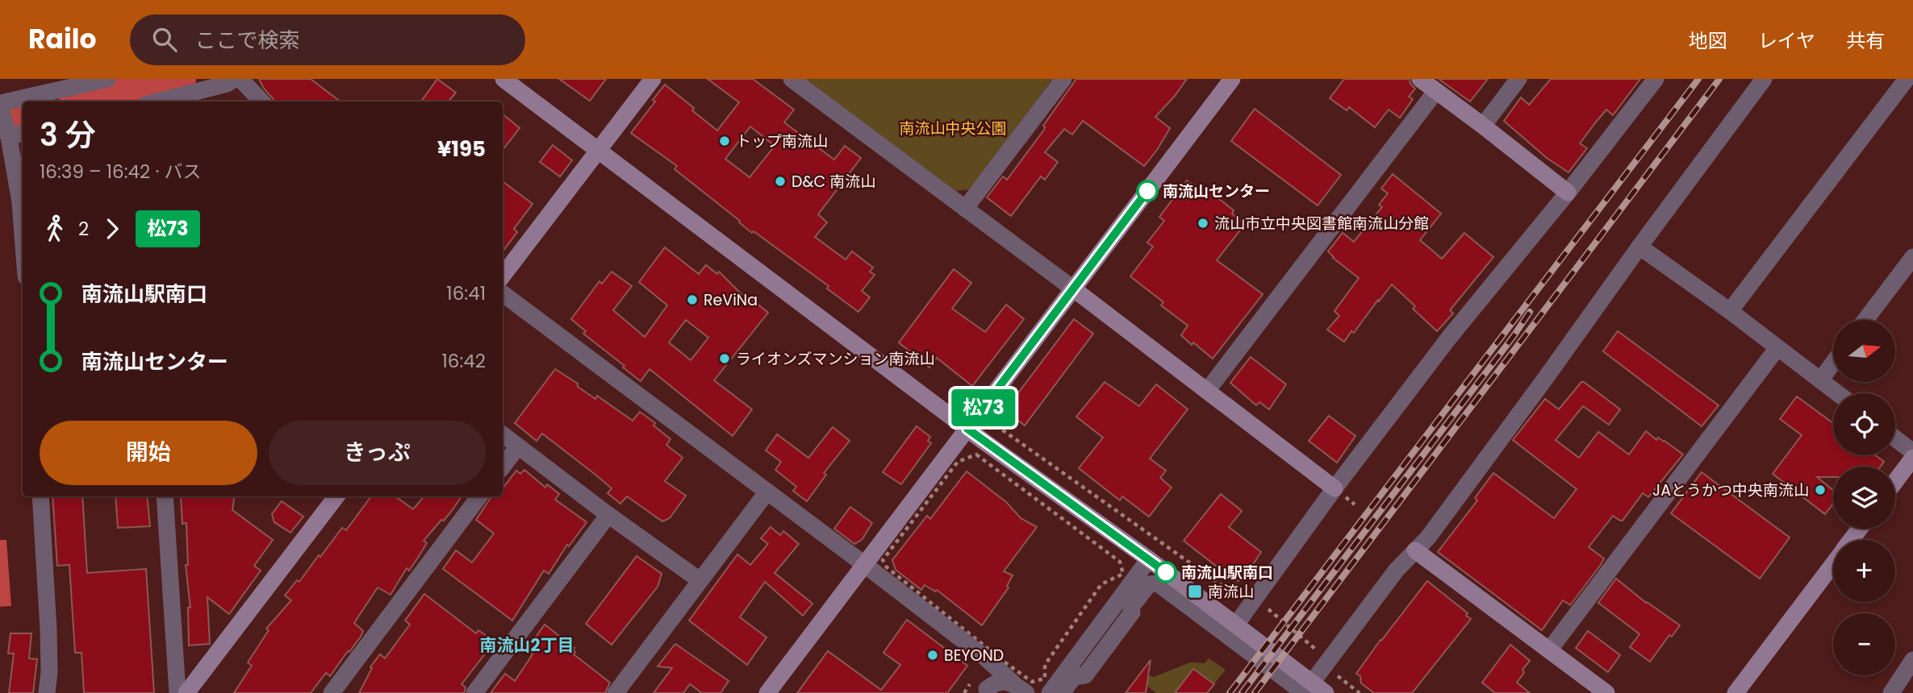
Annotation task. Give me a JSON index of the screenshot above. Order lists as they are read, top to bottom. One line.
{"districts":["南流山2丁目"],"parks":["南流山中央公園"],"places":{"other":["トップ南流山","D&C 南流山","南流山センター","流山市立中央図書館南流山分館","ReViNa","ライオンズマンション南流山","JAとうかつ中央南流山","南流山駅南口","BEYOND"],"transit":["南流山"]},"lines":["bus line 松73"],"north":"right","page":{"header":"Railo","search":"ここで検索","nav":["地図","レイヤ","共有"],"on_map":"松73","heading":["3 分","16:39 – 16:42 · バス","¥195"],"legs":["2","松73"],"list":[{"name":"南流山駅南口","value":"16:41"},{"name":"南流山センター","value":"16:42"}],"map_buttons":["+","−"],"buttons":["開始","きっぷ"]}}
